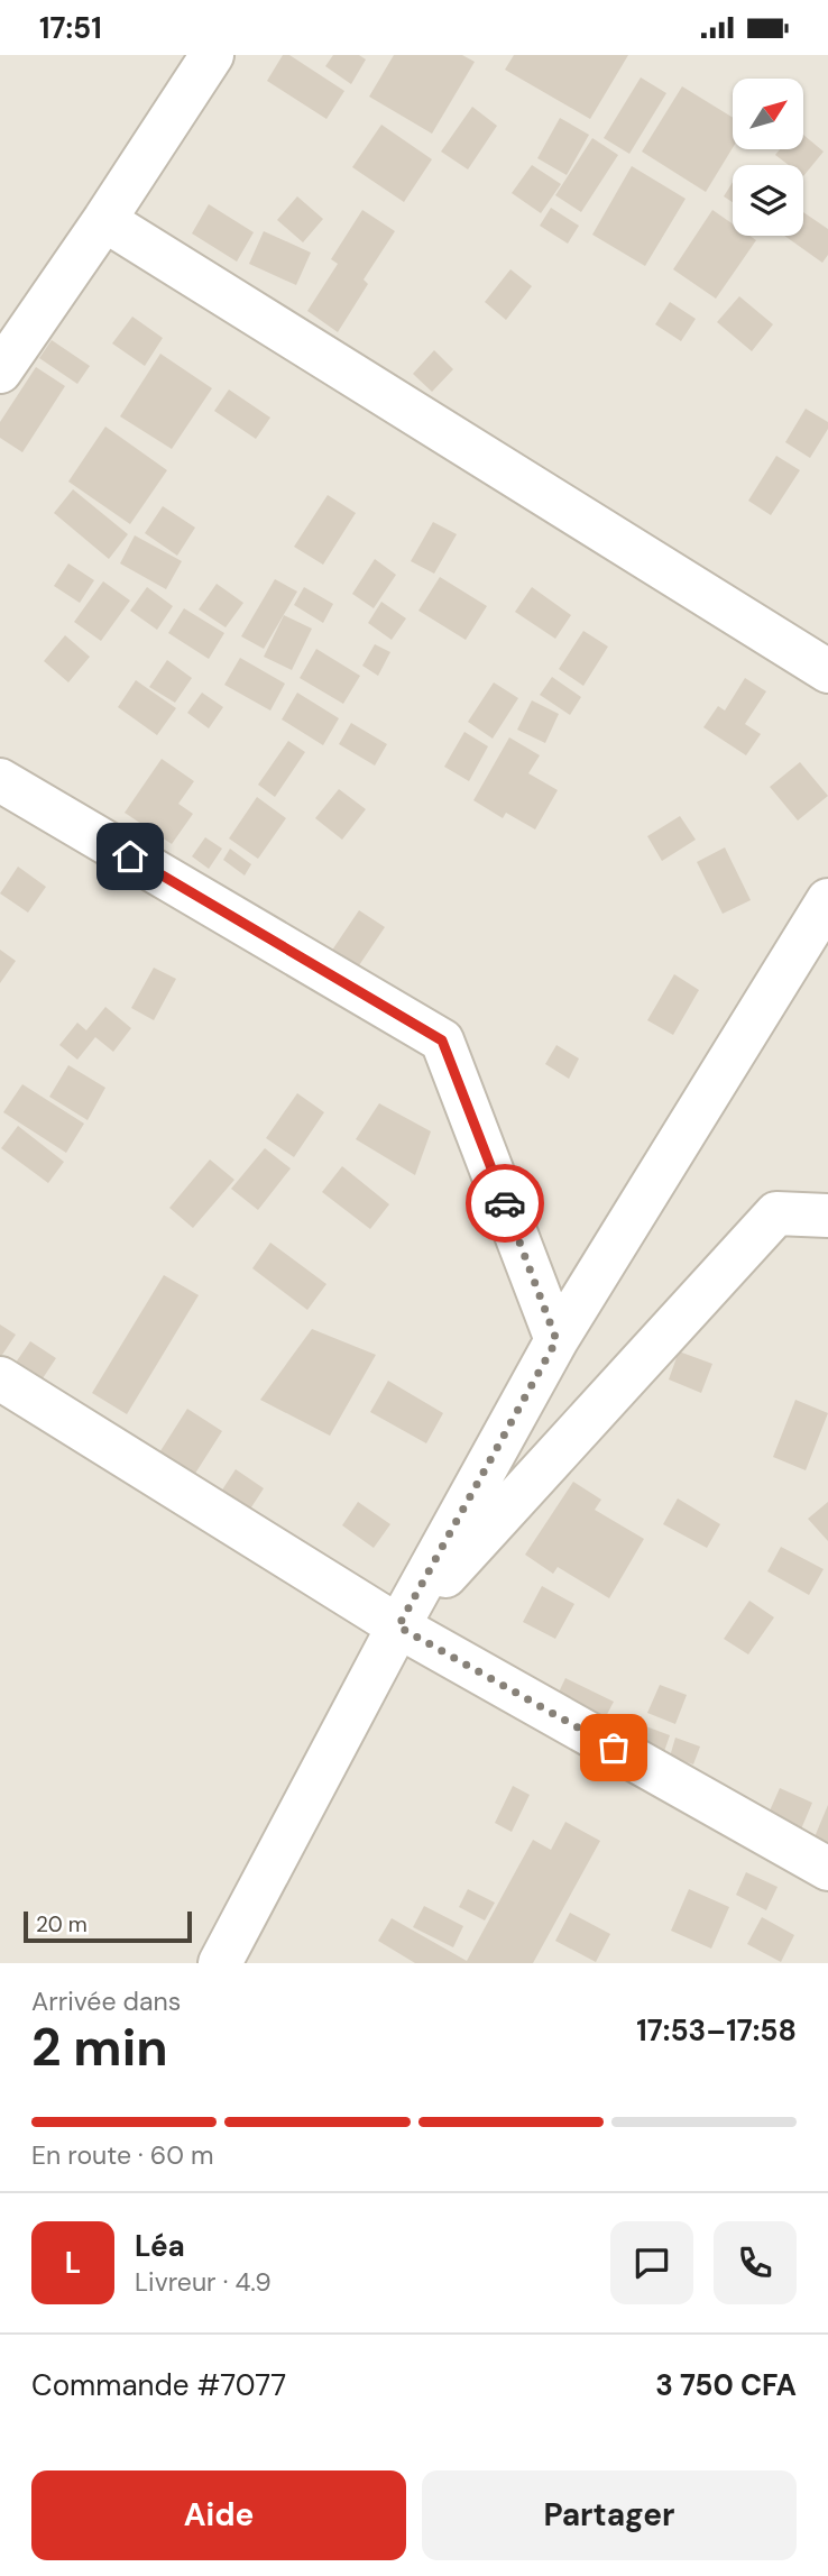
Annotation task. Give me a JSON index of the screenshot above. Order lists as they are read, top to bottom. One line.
{"scale_bar":"20 m","north":"top right","page":{"status":"17:51","scale":"20 m","heading":["2 min","Arrivée dans","17:53–17:58"],"panel":["Léa","Livreur · 4.9","Commande #7077","3 750 CFA"],"bar":"En route · 60 m","round":"L","buttons":["Aide","Partager"]}}
